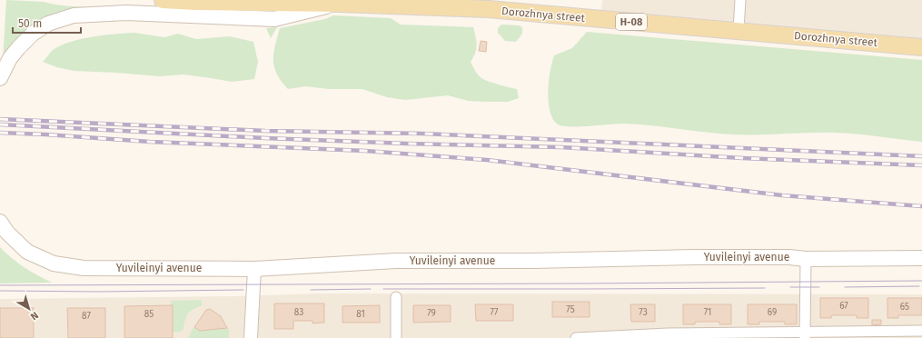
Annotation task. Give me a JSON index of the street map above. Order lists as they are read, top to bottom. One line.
{"streets":{"main road":["Dorozhnya street","Н-08","Yuvileinyi avenue"]},"house_numbers":["67","65","75","83","77","73","71","69","79","85","81","87"],"scale_bar":"50 m","north":"bottom right"}
